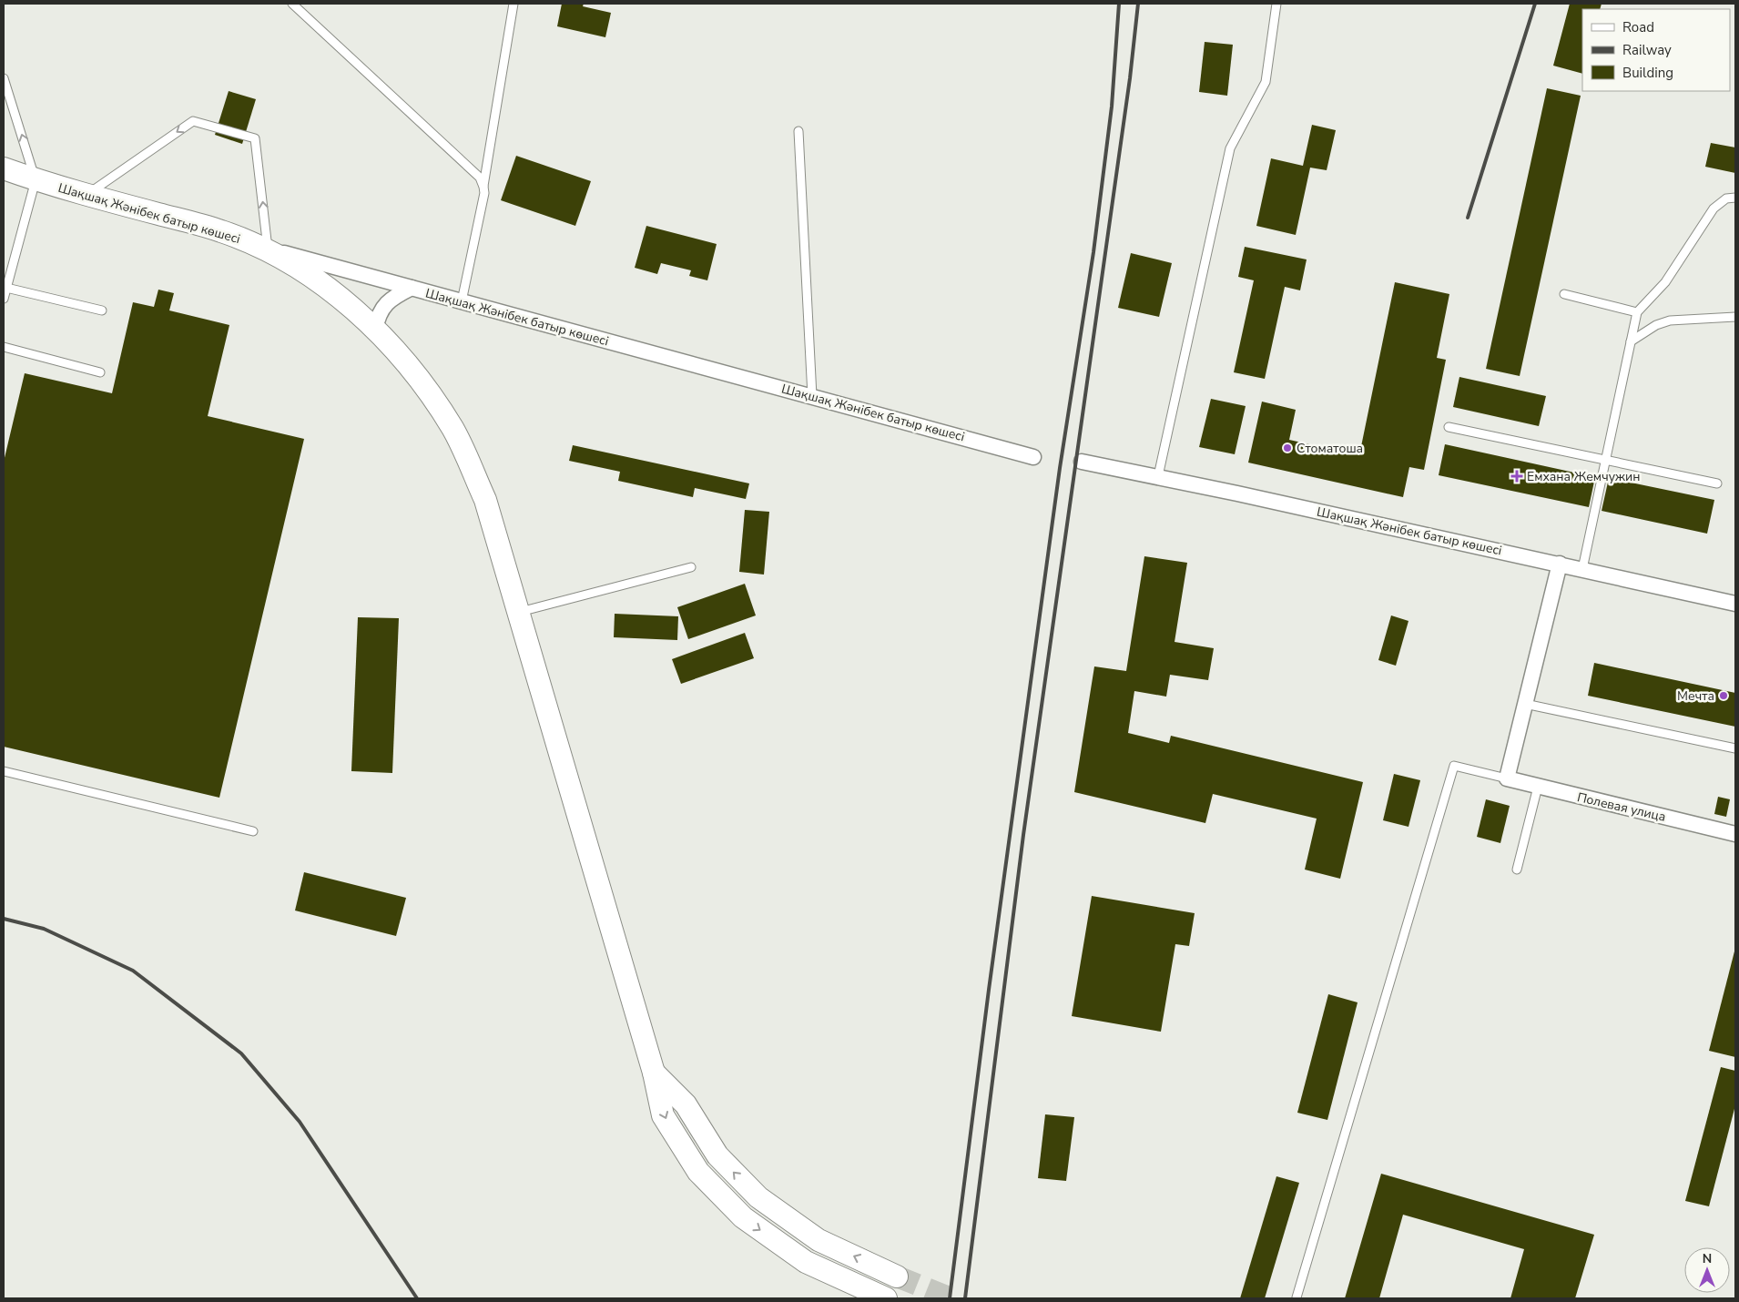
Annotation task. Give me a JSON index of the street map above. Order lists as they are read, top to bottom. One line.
{"streets":{"main road":["Шақшақ Жәнібек батыр көшесі"],"street":["Полевая улица"]},"places":{"other":["Стоматоша","Мечта"],"health":["Емхана Жемчужин"]},"legend":["Road","Railway","Building"],"north":"top"}
